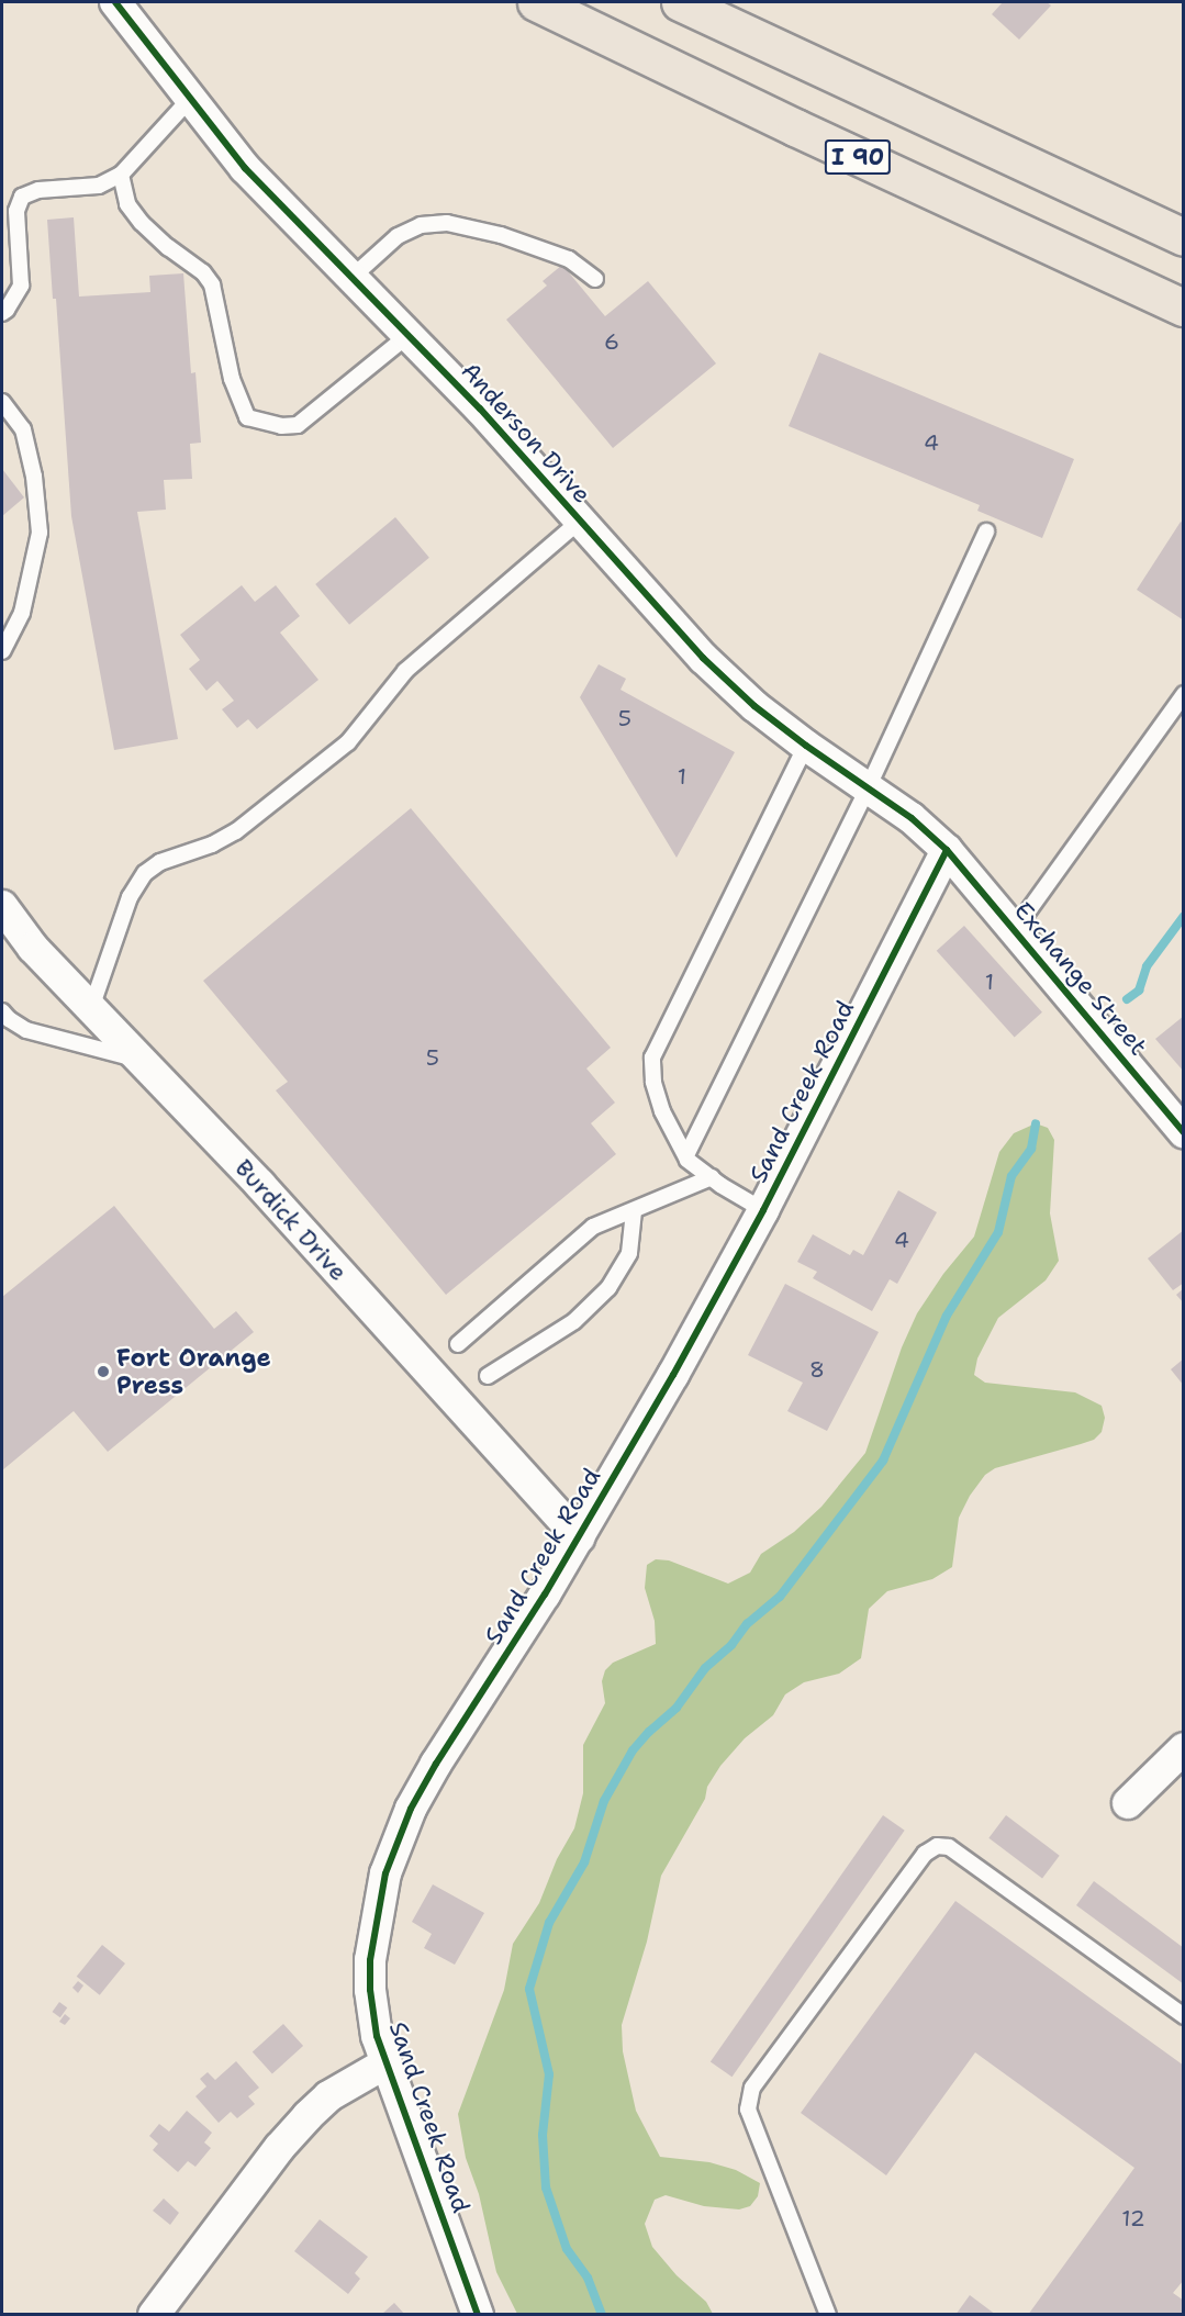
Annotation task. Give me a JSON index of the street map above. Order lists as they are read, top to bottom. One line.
{"streets":{"highway":["I 90"],"street":["Anderson Drive","Exchange Street","Sand Creek Road","Burdick Drive"]},"crossings":[["Anderson Drive","Exchange Street"],["Anderson Drive","Sand Creek Road"],["Exchange Street","Sand Creek Road"],["Sand Creek Road","Burdick Drive"]],"places":["Fort Orange Press"],"house_numbers":["6","4","5","1","1","5","4","8","12"]}
